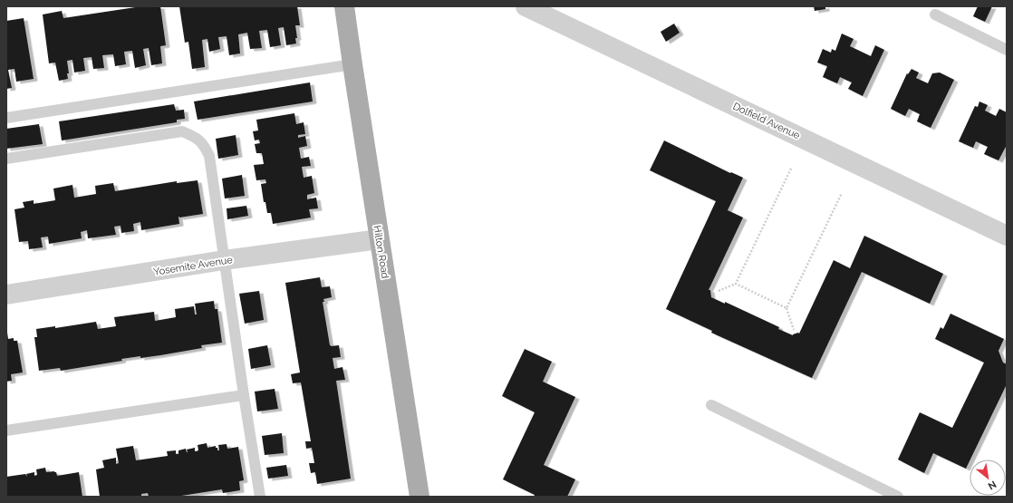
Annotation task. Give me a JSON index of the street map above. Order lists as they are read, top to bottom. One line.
{"streets":{"main road":["Hilton Road"],"street":["Dolfield Avenue","Yosemite Avenue"]},"crossings":[["Hilton Road","Yosemite Avenue"]],"north":"bottom right"}
